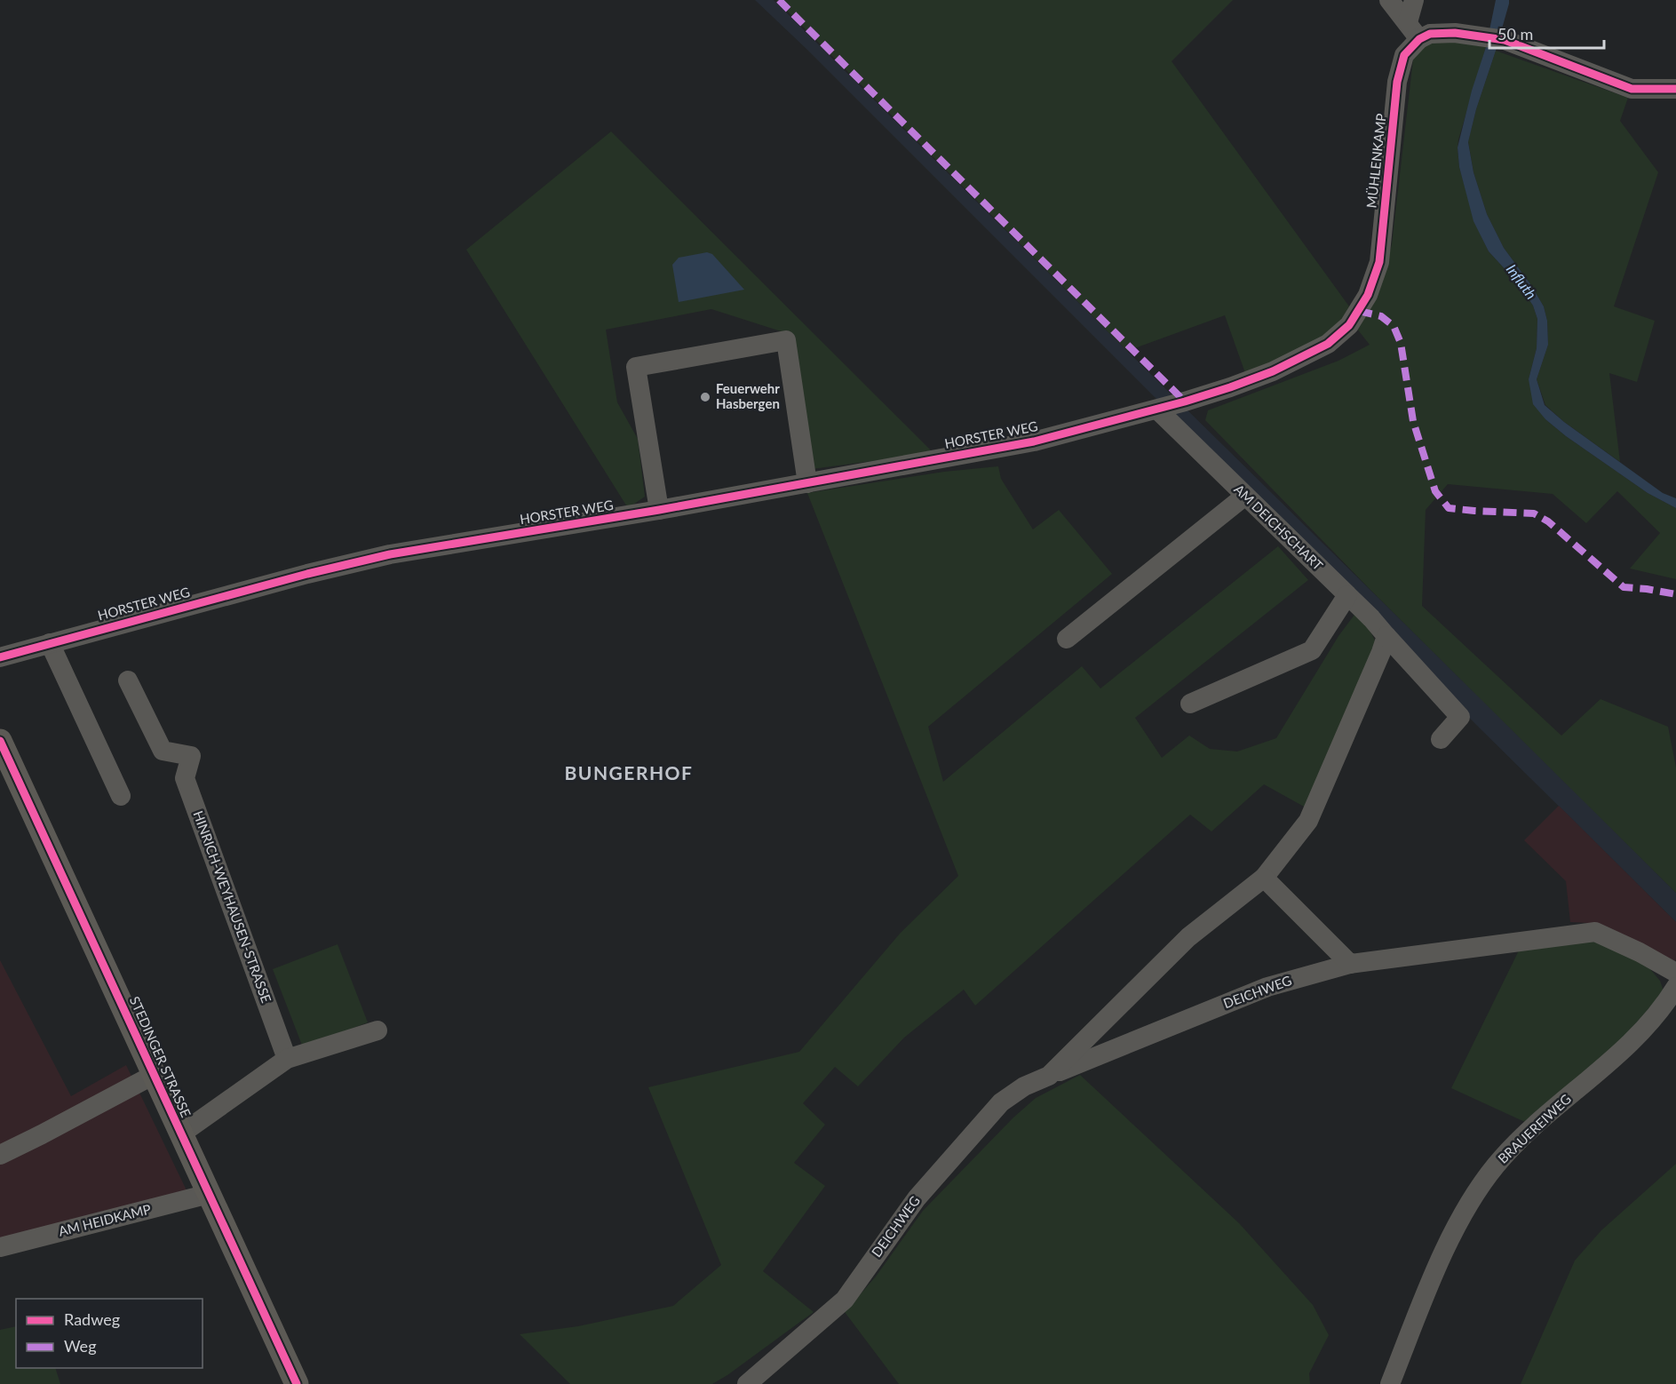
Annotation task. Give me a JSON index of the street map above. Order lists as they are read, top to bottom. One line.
{"streets":{"main road":["STEDINGER STRASSE"],"street":["MÜHLENKAMP","HORSTER WEG","AM DEICHSCHART","HINRICH-WEYHAUSEN-STRASSE","DEICHWEG","BRAUEREIWEG","AM HEIDKAMP"]},"crossings":[["MÜHLENKAMP","HORSTER WEG"],["MÜHLENKAMP","AM DEICHSCHART"],["HORSTER WEG","AM DEICHSCHART"],["AM DEICHSCHART","DEICHWEG"],["STEDINGER STRASSE","AM HEIDKAMP"]],"districts":["BUNGERHOF"],"water":["Influth"],"places":["Feuerwehr Hasbergen"],"legend":["Radweg","Weg"],"scale_bar":"50 m"}
